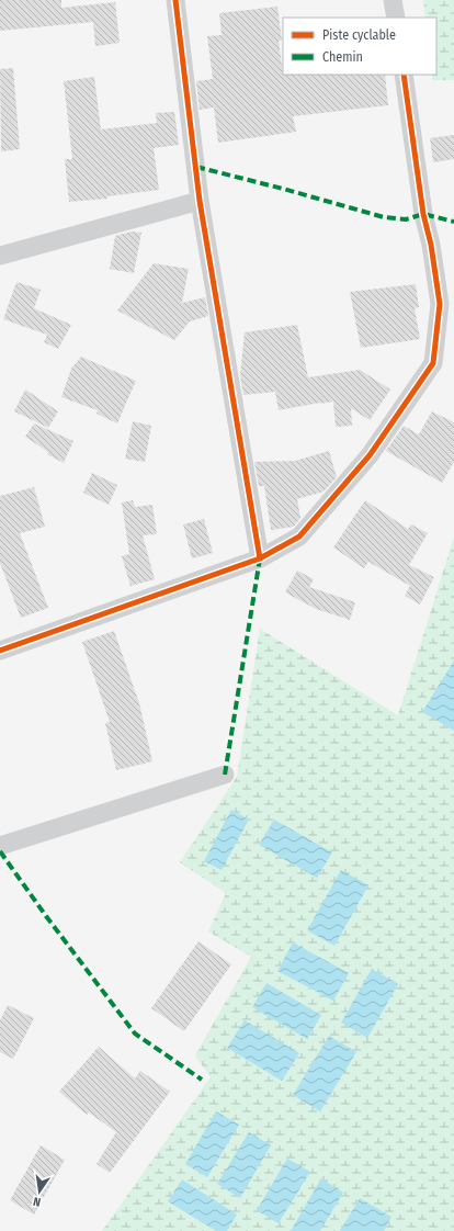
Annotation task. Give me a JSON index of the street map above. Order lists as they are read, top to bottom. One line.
{"legend":["Piste cyclable","Chemin"],"north":"bottom"}
